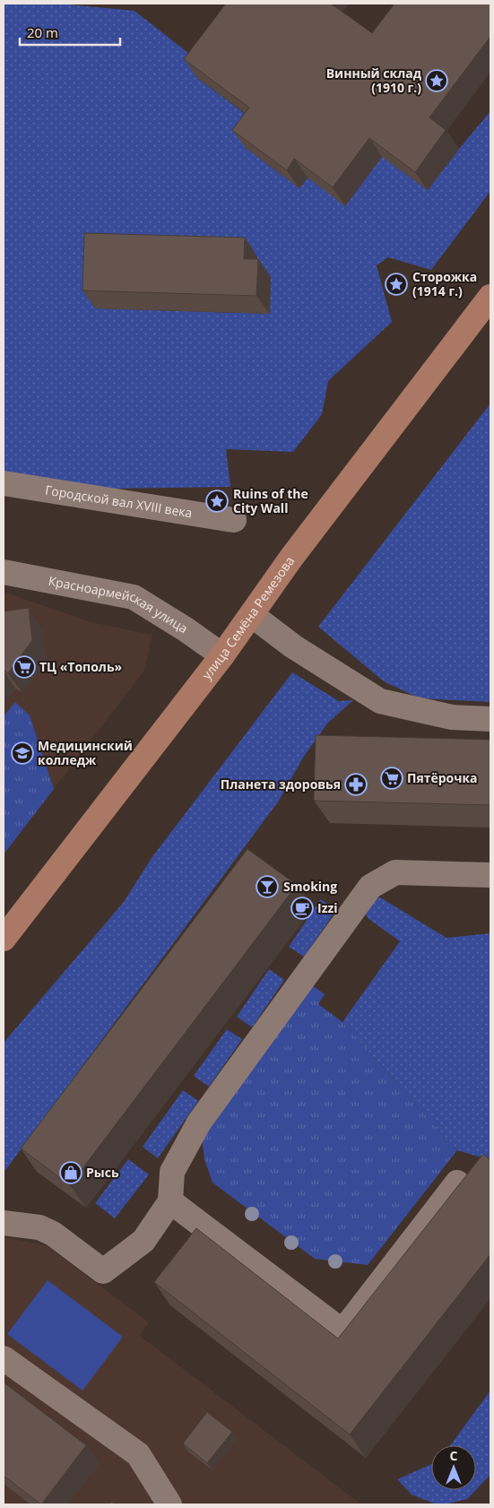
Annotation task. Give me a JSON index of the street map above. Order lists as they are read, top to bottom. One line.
{"streets":{"main road":["улица Семёна Ремезова"],"street":["Городской вал XVIII века","Красноармейская улица"]},"crossings":[["Красноармейская улица","улица Семёна Ремезова"]],"places":{"place":["Винный склад (1910 г.)","Сторожка (1914 г.)","Ruins of the City Wall"],"supermarket":["ТЦ «Тополь»","Пятёрочка"],"school or university":["Медицинский колледж"],"pharmacy":["Планета здоровья"],"bar":["Smoking"],"cafe":["Izzi"],"shop":["Рысь"]},"scale_bar":"20 m","north":"top"}
